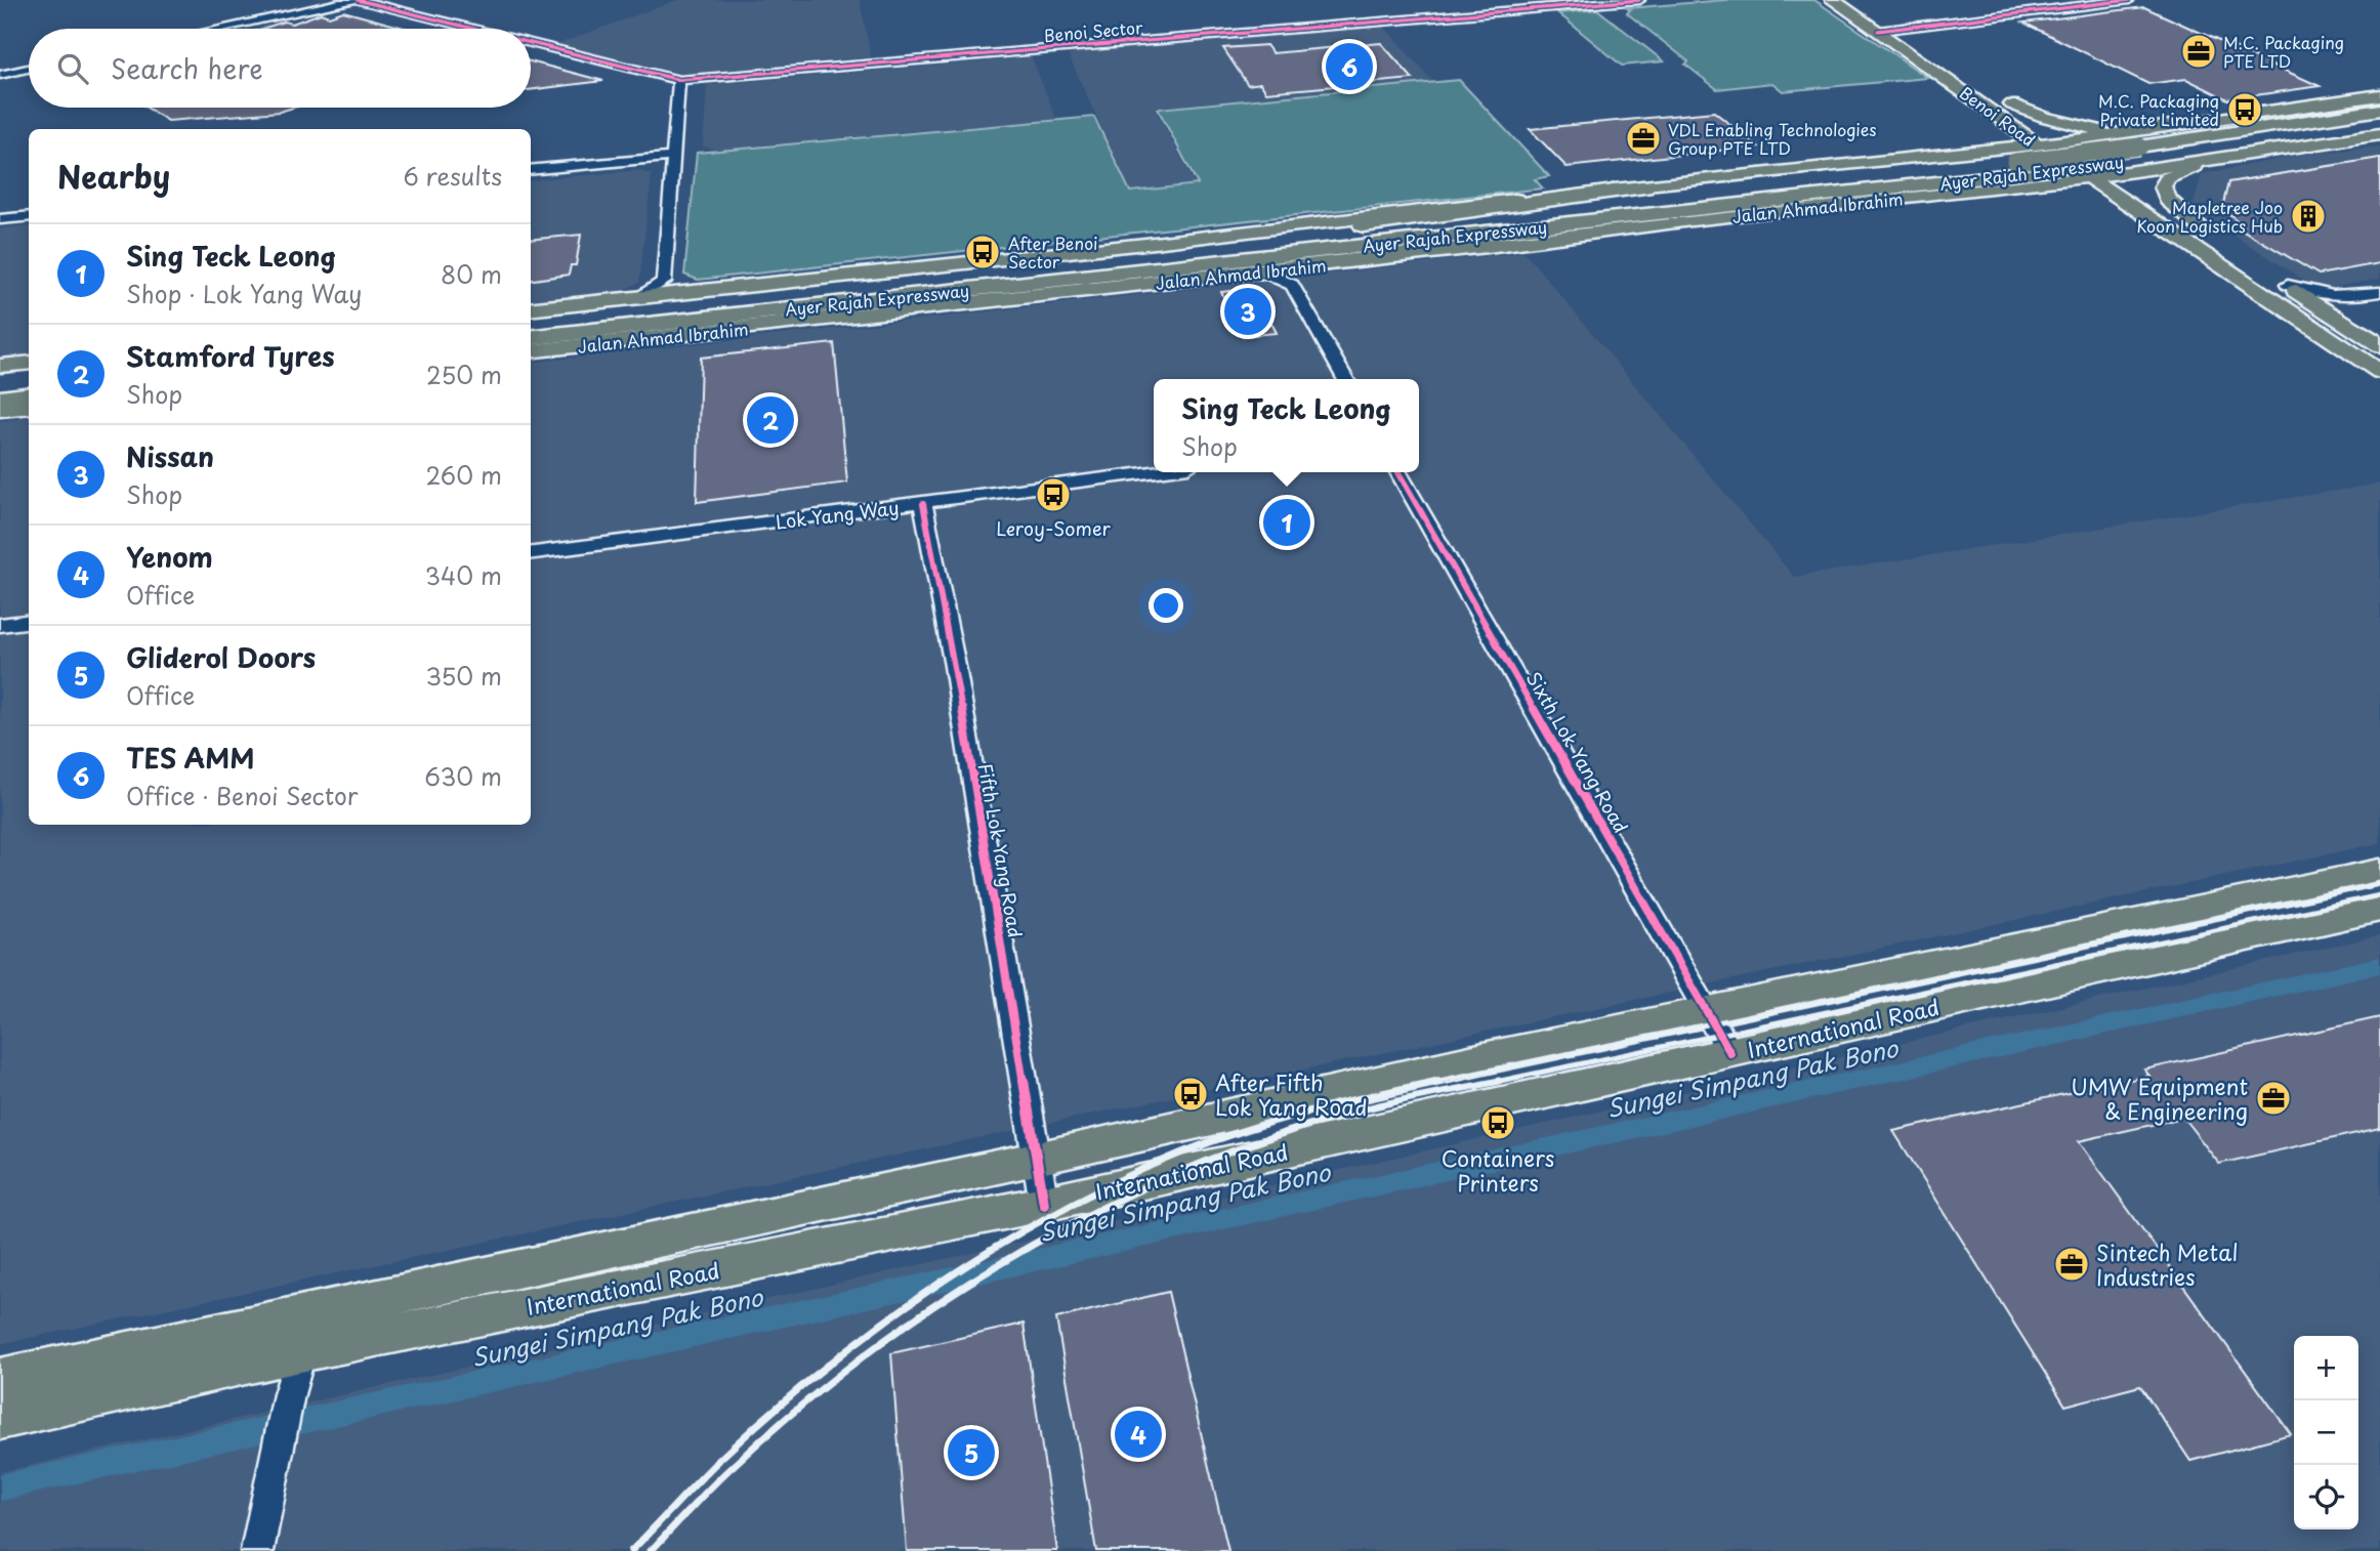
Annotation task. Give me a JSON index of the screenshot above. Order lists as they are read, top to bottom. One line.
{"streets":{"highway":["Ayer Rajah Expressway"],"main road":["Benoi Road","Jalan Ahmad Ibrahim","International Road"],"street":["Benoi Sector","Lok Yang Way","Sixth Lok Yang Road","Fifth Lok Yang Road"]},"crossings":[["Benoi Road","Ayer Rajah Expressway"],["Benoi Road","Jalan Ahmad Ibrahim"],["Ayer Rajah Expressway","Jalan Ahmad Ibrahim"],["Lok Yang Way","Fifth Lok Yang Road"],["Sixth Lok Yang Road","International Road"],["Fifth Lok Yang Road","International Road"]],"water":["Sungei Simpang Pak Bono"],"places":{"office":["M.C. Packaging PTE LTD","VDL Enabling Technologies Group PTE LTD","UMW Equipment & Engineering","Sintech Metal Industries"],"bus stop":["M.C. Packaging Private Limited","After Benoi Sector","Leroy-Somer","After Fifth Lok Yang Road","Containers Printers"],"building":["Mapletree Joo Koon Logistics Hub"]},"page":{"search":"Search here","pins":["6","3","2","1","4","5"],"heading":["Nearby","6 results"],"list":[{"mark":"1","name":"Sing Teck Leong","note":"Shop · Lok Yang Way","value":"80 m"},{"mark":"2","name":"Stamford Tyres","note":"Shop","value":"250 m"},{"mark":"3","name":"Nissan","note":"Shop","value":"260 m"},{"mark":"4","name":"Yenom","note":"Office","value":"340 m"},{"mark":"5","name":"Gliderol Doors","note":"Office","value":"350 m"},{"mark":"6","name":"TES AMM","note":"Office · Benoi Sector","value":"630 m"}],"popup":["Sing Teck Leong","Shop"],"map_buttons":["+","−"]}}
